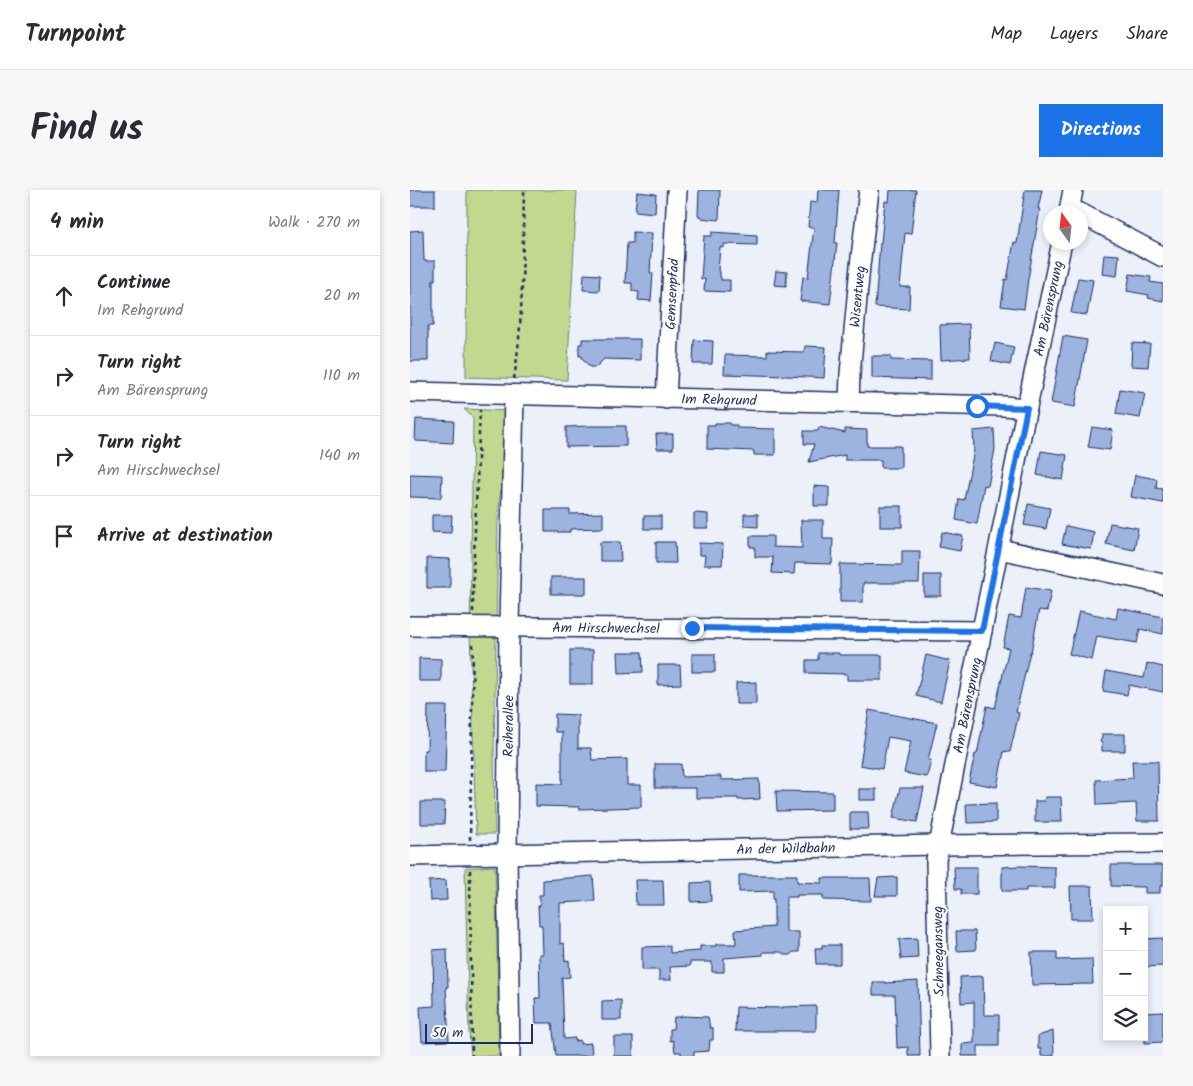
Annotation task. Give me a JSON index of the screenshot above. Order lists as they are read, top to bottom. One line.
{"streets":{"street":["Gemsenpfad","Wisentweg","Am Bärensprung","Im Rehgrund","Am Hirschwechsel","Reiherallee","An der Wildbahn","Schneegansweg"]},"crossings":[["Gemsenpfad","Im Rehgrund"],["Wisentweg","Im Rehgrund"],["Am Bärensprung","Im Rehgrund"],["Am Bärensprung","Am Hirschwechsel"],["Am Bärensprung","An der Wildbahn"],["Am Bärensprung","Schneegansweg"],["Im Rehgrund","Reiherallee"],["Am Hirschwechsel","Reiherallee"],["Reiherallee","An der Wildbahn"],["An der Wildbahn","Schneegansweg"]],"scale_bar":"50 m","north":"top","page":{"header":"Turnpoint","nav":["Map","Layers","Share"],"title":"Find us","buttons":"Directions","heading":["4 min","Walk · 270 m"],"list":[["Continue","Im Rehgrund","20 m"],["Turn right","Am Bärensprung","110 m"],["Turn right","Am Hirschwechsel","140 m"],"Arrive at destination"],"map_buttons":["+","−"],"scale":"50 m"}}
